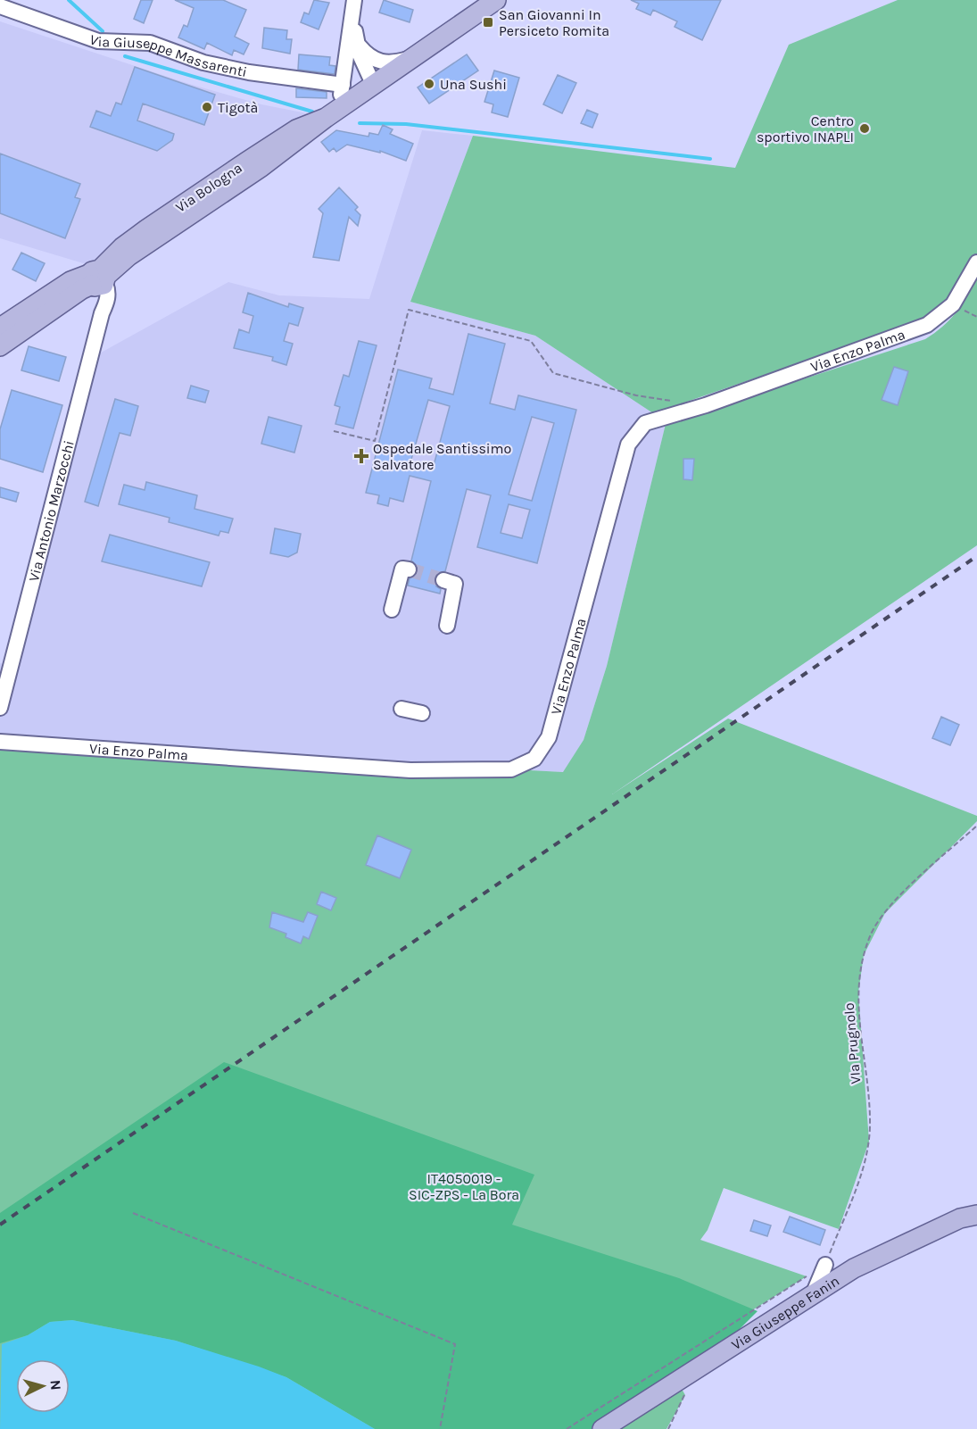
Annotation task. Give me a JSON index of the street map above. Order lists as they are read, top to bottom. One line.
{"streets":{"main road":["Via Bologna","Via Giuseppe Fanin"],"street":["Via Giuseppe Massarenti","Via Enzo Palma","Via Antonio Marzocchi"],"path":["VIa Prugnolo"]},"crossings":[["Via Bologna","Via Antonio Marzocchi"]],"parks":["IT4050019 - SIC-ZPS - La Bora"],"places":{"transit":["San Giovanni In Persiceto Romita"],"other":["Una Sushi","Tigotà","Centro sportivo INAPLI"],"health":["Ospedale Santissimo Salvatore"]},"north":"right"}
